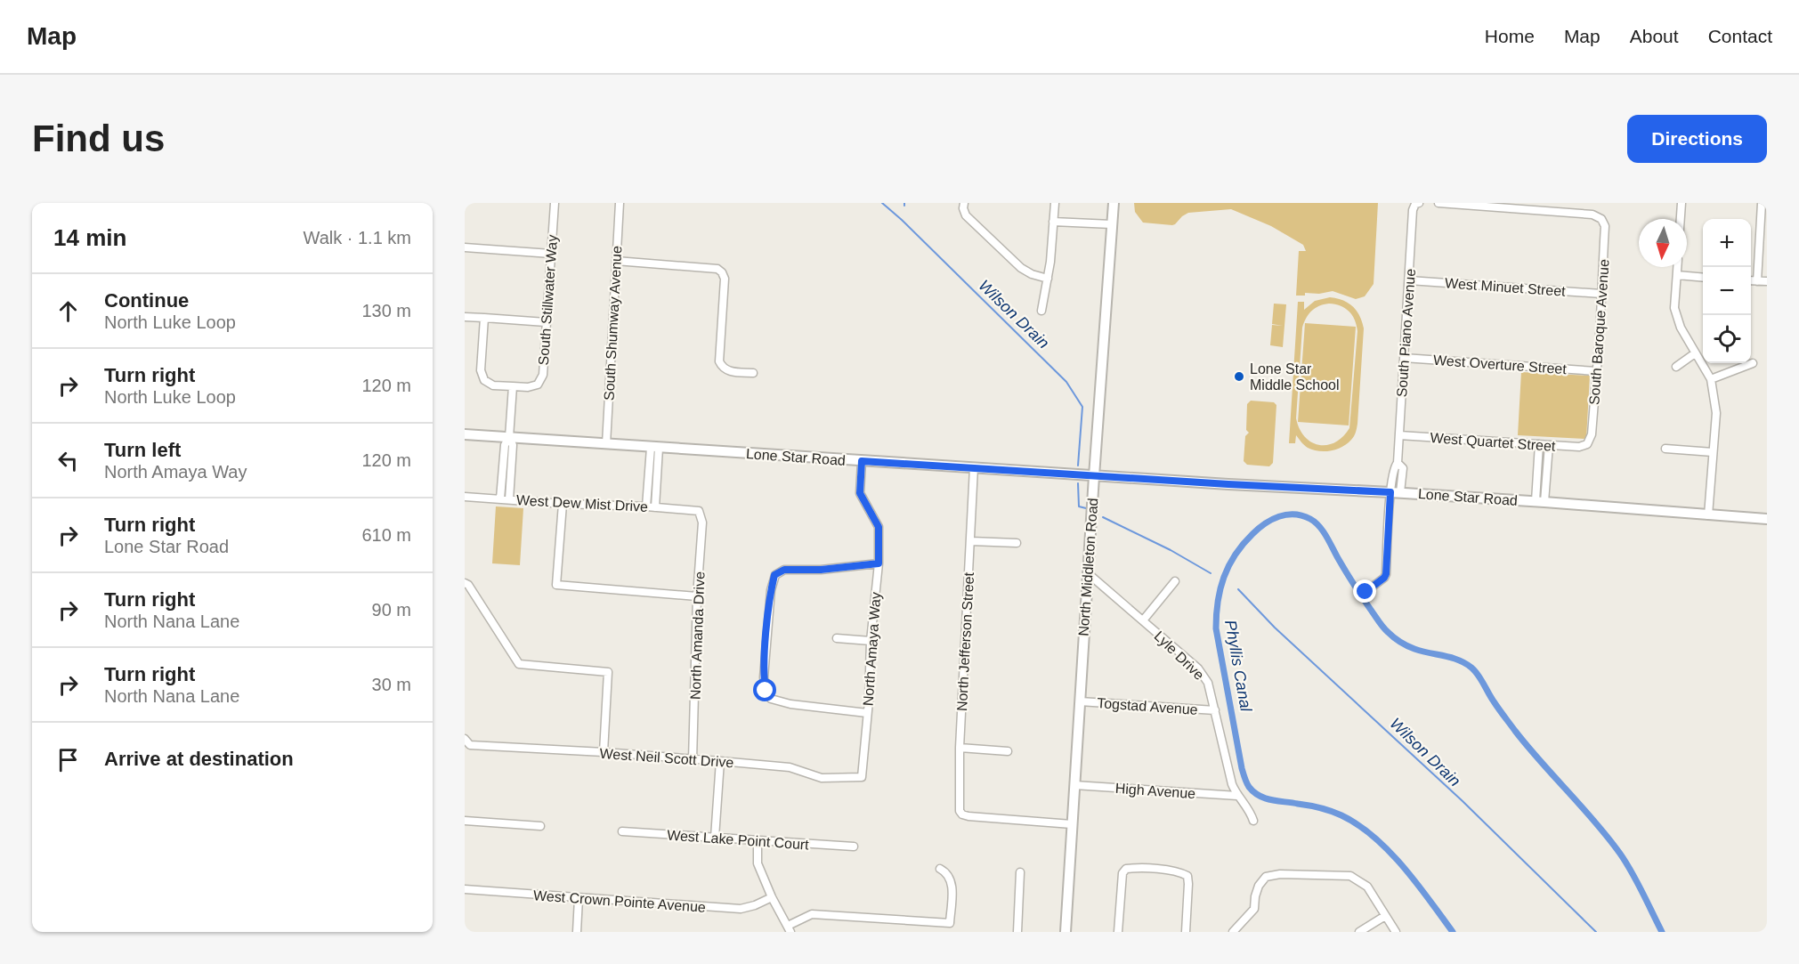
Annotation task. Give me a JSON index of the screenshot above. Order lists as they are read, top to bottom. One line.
{"streets":{"main road":["Lone Star Road","North Middleton Road"],"street":["West Minuet Street","South Stillwater Way","South Shumway Avenue","South Baroque Avenue","South Piano Avenue","West Overture Street","West Quartet Street","West Dew Mist Drive","North Amanda Drive","North Jefferson Street","North Amaya Way","Lyle Drive","Togstad Avenue","West Neil Scott Drive","High Avenue","West Lake Point Court","West Crown Pointe Avenue"]},"crossings":[["West Minuet Street","South Baroque Avenue"],["West Minuet Street","South Piano Avenue"],["South Shumway Avenue","Lone Star Road"],["South Baroque Avenue","West Overture Street"],["South Baroque Avenue","West Quartet Street"],["South Piano Avenue","West Overture Street"],["South Piano Avenue","West Quartet Street"],["South Piano Avenue","Lone Star Road"],["Lone Star Road","North Middleton Road"],["Lone Star Road","North Jefferson Street"],["Lone Star Road","North Amaya Way"],["West Dew Mist Drive","North Amanda Drive"],["North Middleton Road","North Jefferson Street"],["North Middleton Road","Lyle Drive"],["North Middleton Road","Togstad Avenue"],["North Middleton Road","High Avenue"],["North Amanda Drive","West Neil Scott Drive"],["North Amaya Way","West Neil Scott Drive"],["Lyle Drive","Togstad Avenue"],["Lyle Drive","High Avenue"]],"water":["Wilson Drain","Phyllis Canal"],"places":["Lone Star Middle School"],"north":"bottom","page":{"header":"Map","nav":["Home","Map","About","Contact"],"buttons":"Directions","title":"Find us","heading":["14 min","Walk · 1.1 km"],"map_buttons":["+","−"],"list":[["Continue","North Luke Loop","130 m"],["Turn right","North Luke Loop","120 m"],["Turn left","North Amaya Way","120 m"],["Turn right","Lone Star Road","610 m"],["Turn right","North Nana Lane","90 m"],["Turn right","North Nana Lane","30 m"],"Arrive at destination"]}}
